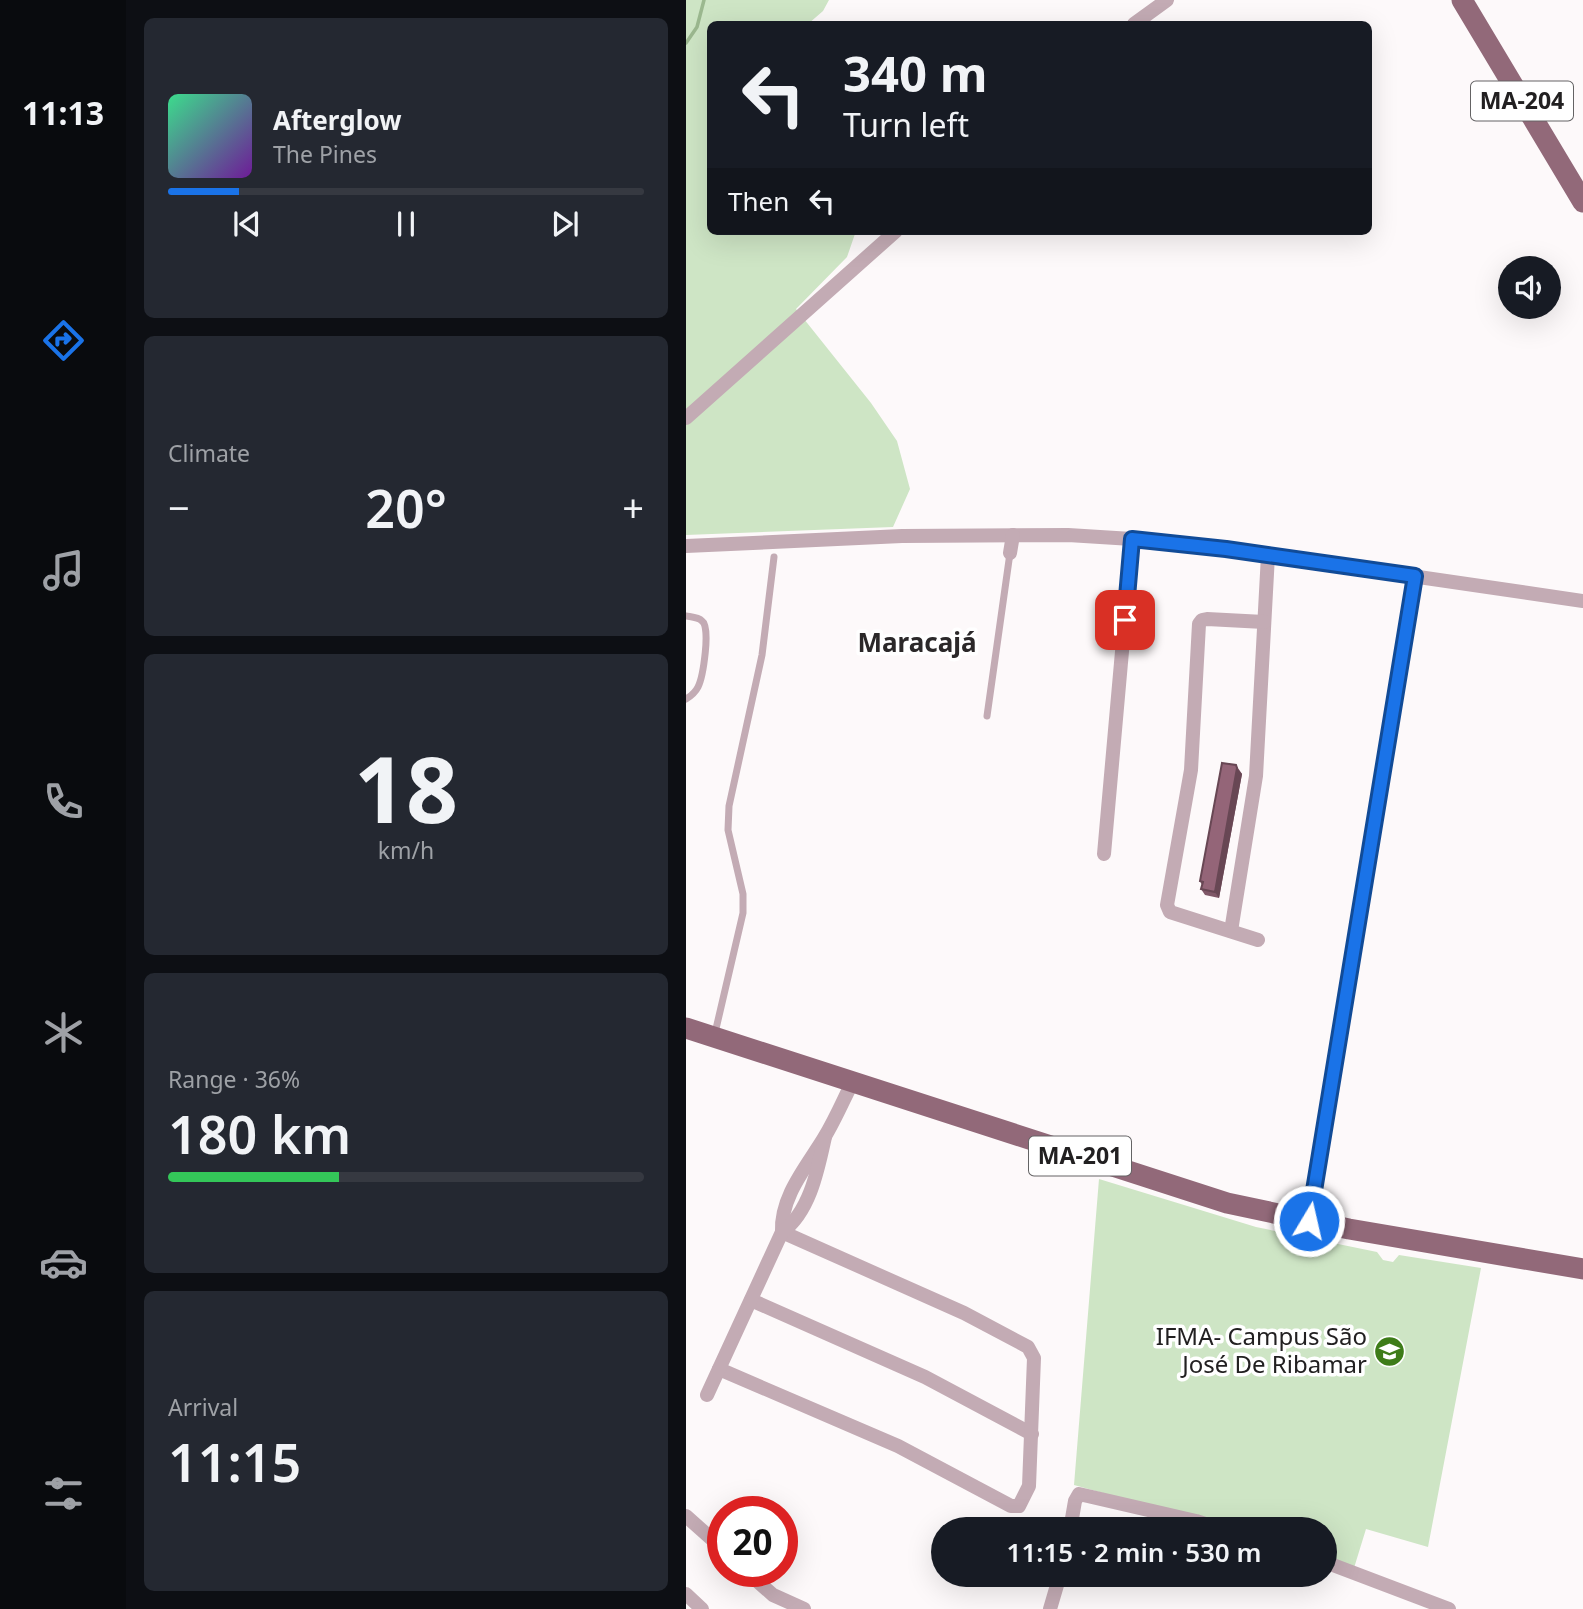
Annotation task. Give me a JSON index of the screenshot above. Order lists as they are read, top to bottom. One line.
{"streets":{"main road":["MA-204","MA-201"]},"districts":["Maracajá"],"places":{"school or university":["IFMA- Campus São José De Ribamar"]},"page":{"tabs":"11:13","turn":["340 m","Turn left"],"song":["Afterglow","The Pines"],"then":"Then","tile":["Climate",["18","km/h"],["Range · 36%","180 km"],["Arrival","11:15"]],"heat":["−","20°","+"],"limit":"20","trip":"11:15 · 2 min · 530 m"}}
